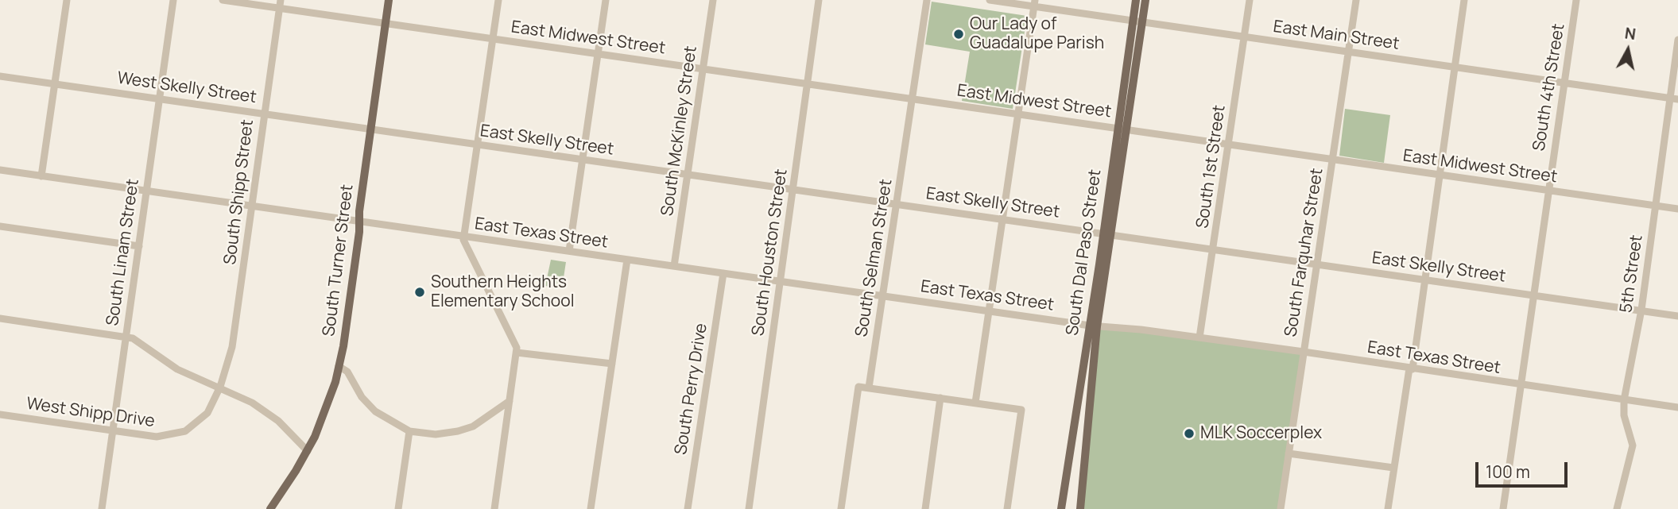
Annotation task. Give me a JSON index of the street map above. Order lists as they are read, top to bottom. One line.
{"streets":{"main road":["South Dal Paso Street","South Turner Street"],"street":["East Main Street","East Midwest Street","South 4th Street","West Skelly Street","South McKinley Street","East Skelly Street","South 1st Street","South Shipp Street","East Texas Street","South Linam Street","South Houston Street","South Farquhar Street","South Selman Street","5th Street","South Perry Drive","West Shipp Drive"]},"crossings":[["East Main Street","South 4th Street"],["East Main Street","South 1st Street"],["East Main Street","South Dal Paso Street"],["East Main Street","South Farquhar Street"],["East Main Street","5th Street"],["East Midwest Street","South 4th Street"],["East Midwest Street","South McKinley Street"],["East Midwest Street","South 1st Street"],["East Midwest Street","South Shipp Street"],["East Midwest Street","South Houston Street"],["East Midwest Street","South Dal Paso Street"],["East Midwest Street","South Farquhar Street"],["East Midwest Street","South Selman Street"],["East Midwest Street","South Turner Street"],["East Midwest Street","5th Street"],["South 4th Street","East Skelly Street"],["South 4th Street","East Texas Street"],["West Skelly Street","East Skelly Street"],["West Skelly Street","South Shipp Street"],["West Skelly Street","South Linam Street"],["West Skelly Street","South Turner Street"],["South McKinley Street","East Skelly Street"],["South McKinley Street","East Texas Street"],["East Skelly Street","South 1st Street"],["East Skelly Street","South Houston Street"],["East Skelly Street","South Dal Paso Street"],["East Skelly Street","South Farquhar Street"],["East Skelly Street","South Selman Street"],["East Skelly Street","South Turner Street"],["East Skelly Street","5th Street"],["South 1st Street","East Texas Street"],["South Shipp Street","East Texas Street"],["South Shipp Street","West Shipp Drive"],["East Texas Street","South Linam Street"],["East Texas Street","South Houston Street"],["East Texas Street","South Dal Paso Street"],["East Texas Street","South Farquhar Street"],["East Texas Street","South Selman Street"],["East Texas Street","South Turner Street"],["East Texas Street","5th Street"],["East Texas Street","South Perry Drive"],["South Linam Street","West Shipp Drive"]],"places":["Our Lady of Guadalupe Parish","Southern Heights Elementary School","MLK Soccerplex"],"scale_bar":"100 m","north":"top"}
